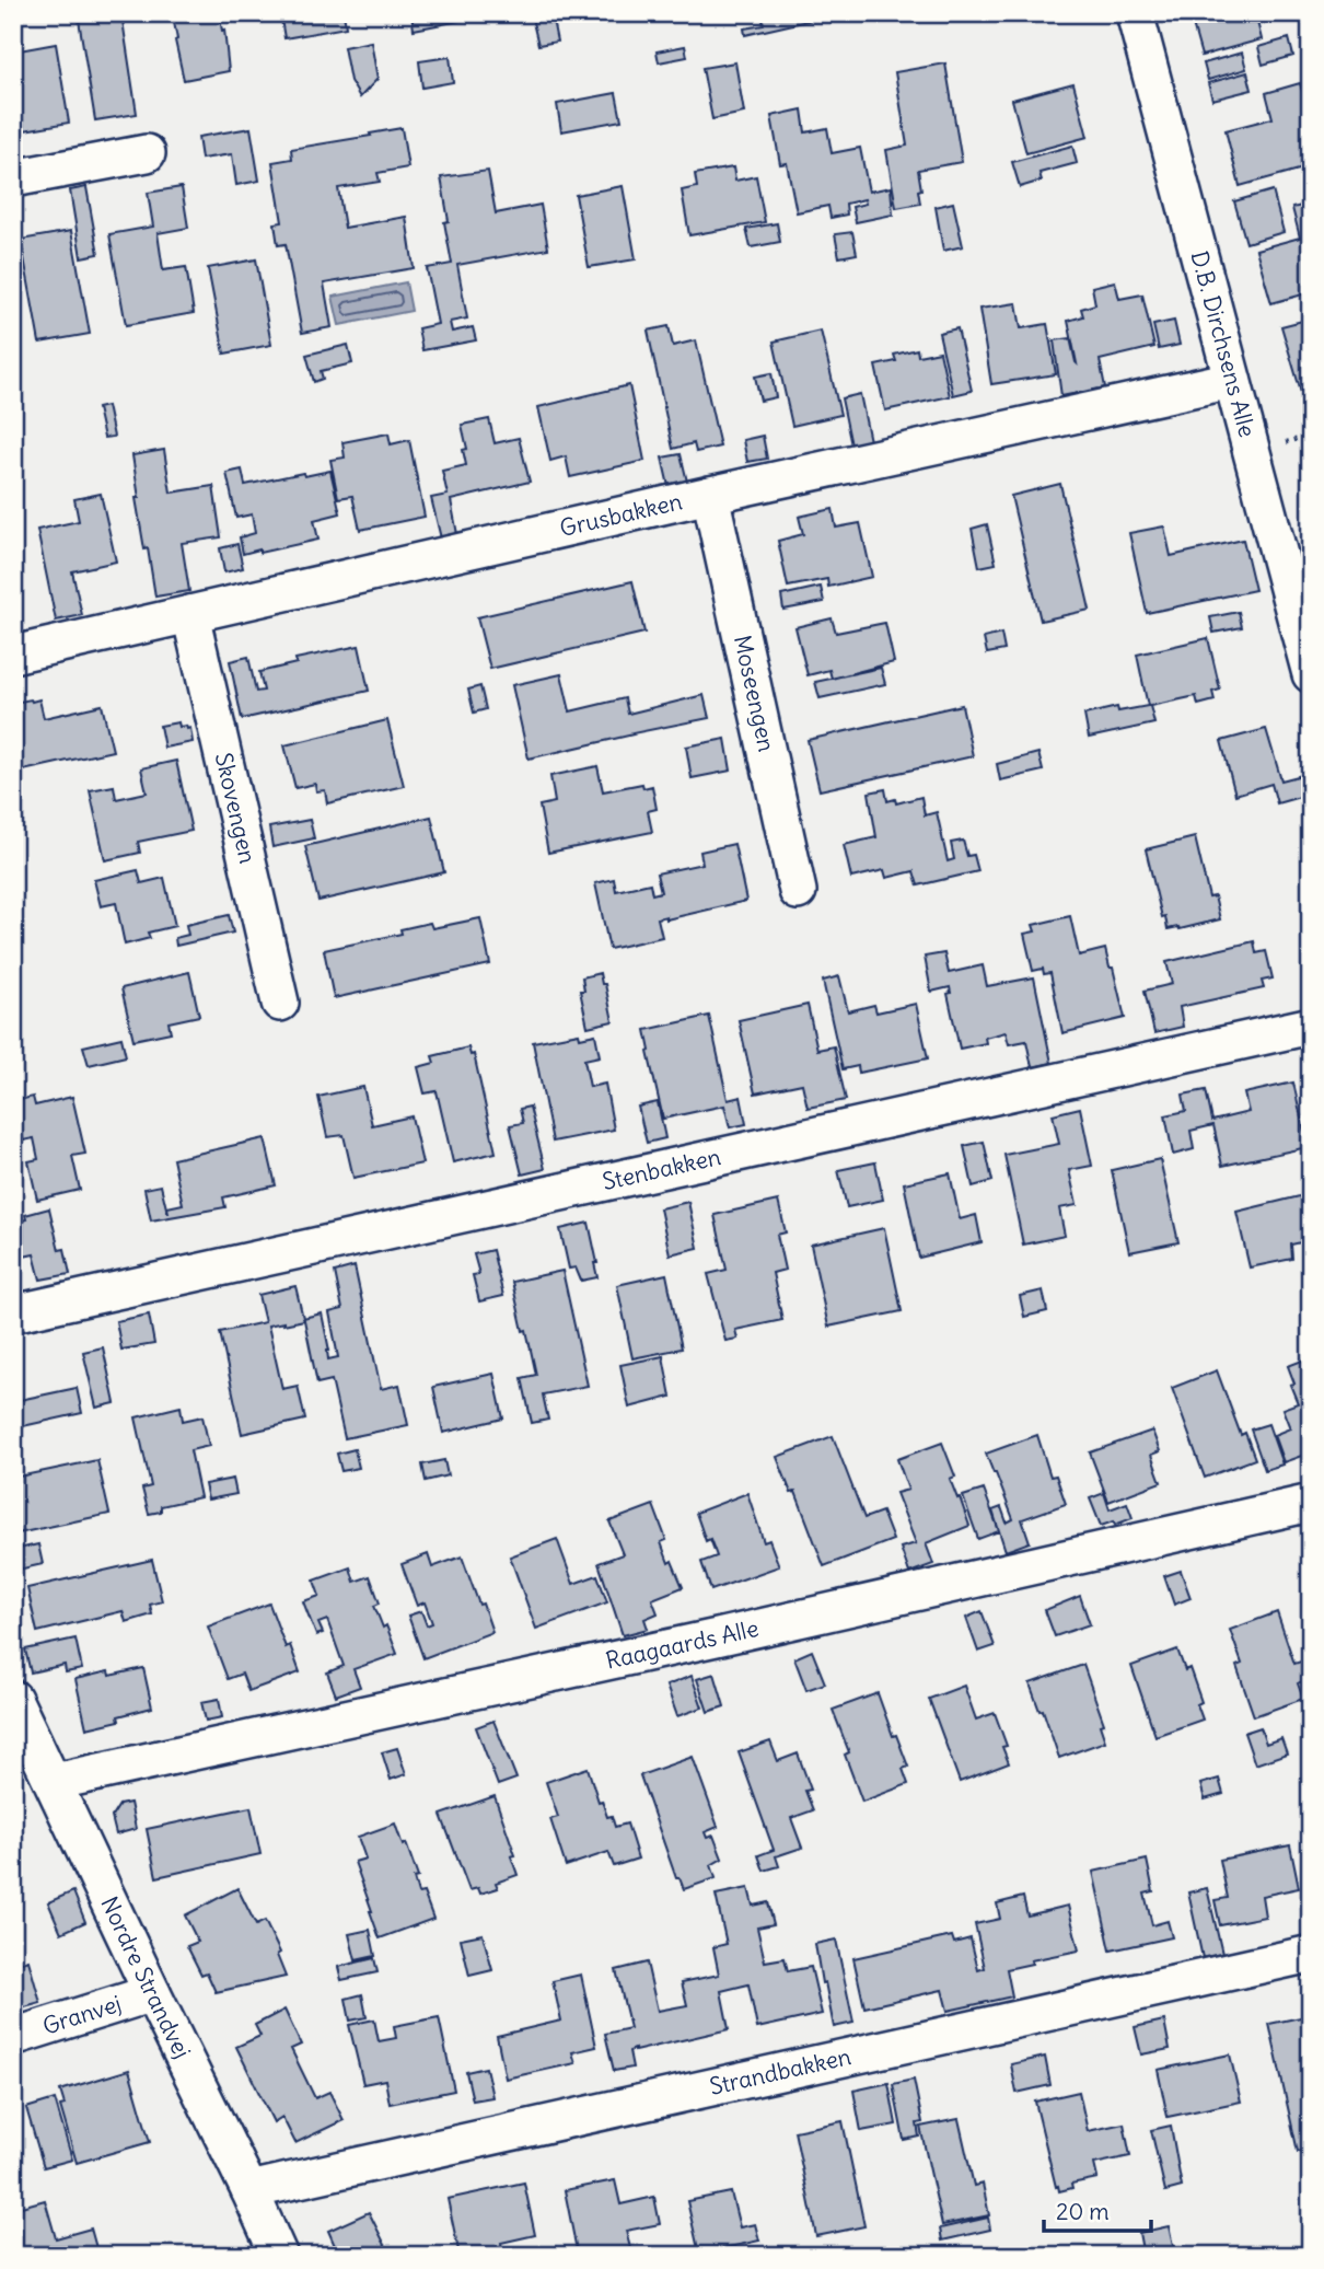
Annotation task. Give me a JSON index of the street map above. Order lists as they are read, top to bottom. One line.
{"streets":{"street":["D.B. Dirchsens Alle","Grusbakken","Moseengen","Skovengen","Stenbakken","Raagaards Alle","Nordre Strandvej","Granvej","Strandbakken"]},"crossings":[["D.B. Dirchsens Alle","Grusbakken"],["Grusbakken","Moseengen"],["Grusbakken","Skovengen"],["Raagaards Alle","Nordre Strandvej"],["Nordre Strandvej","Granvej"],["Nordre Strandvej","Strandbakken"]],"scale_bar":"20 m"}
